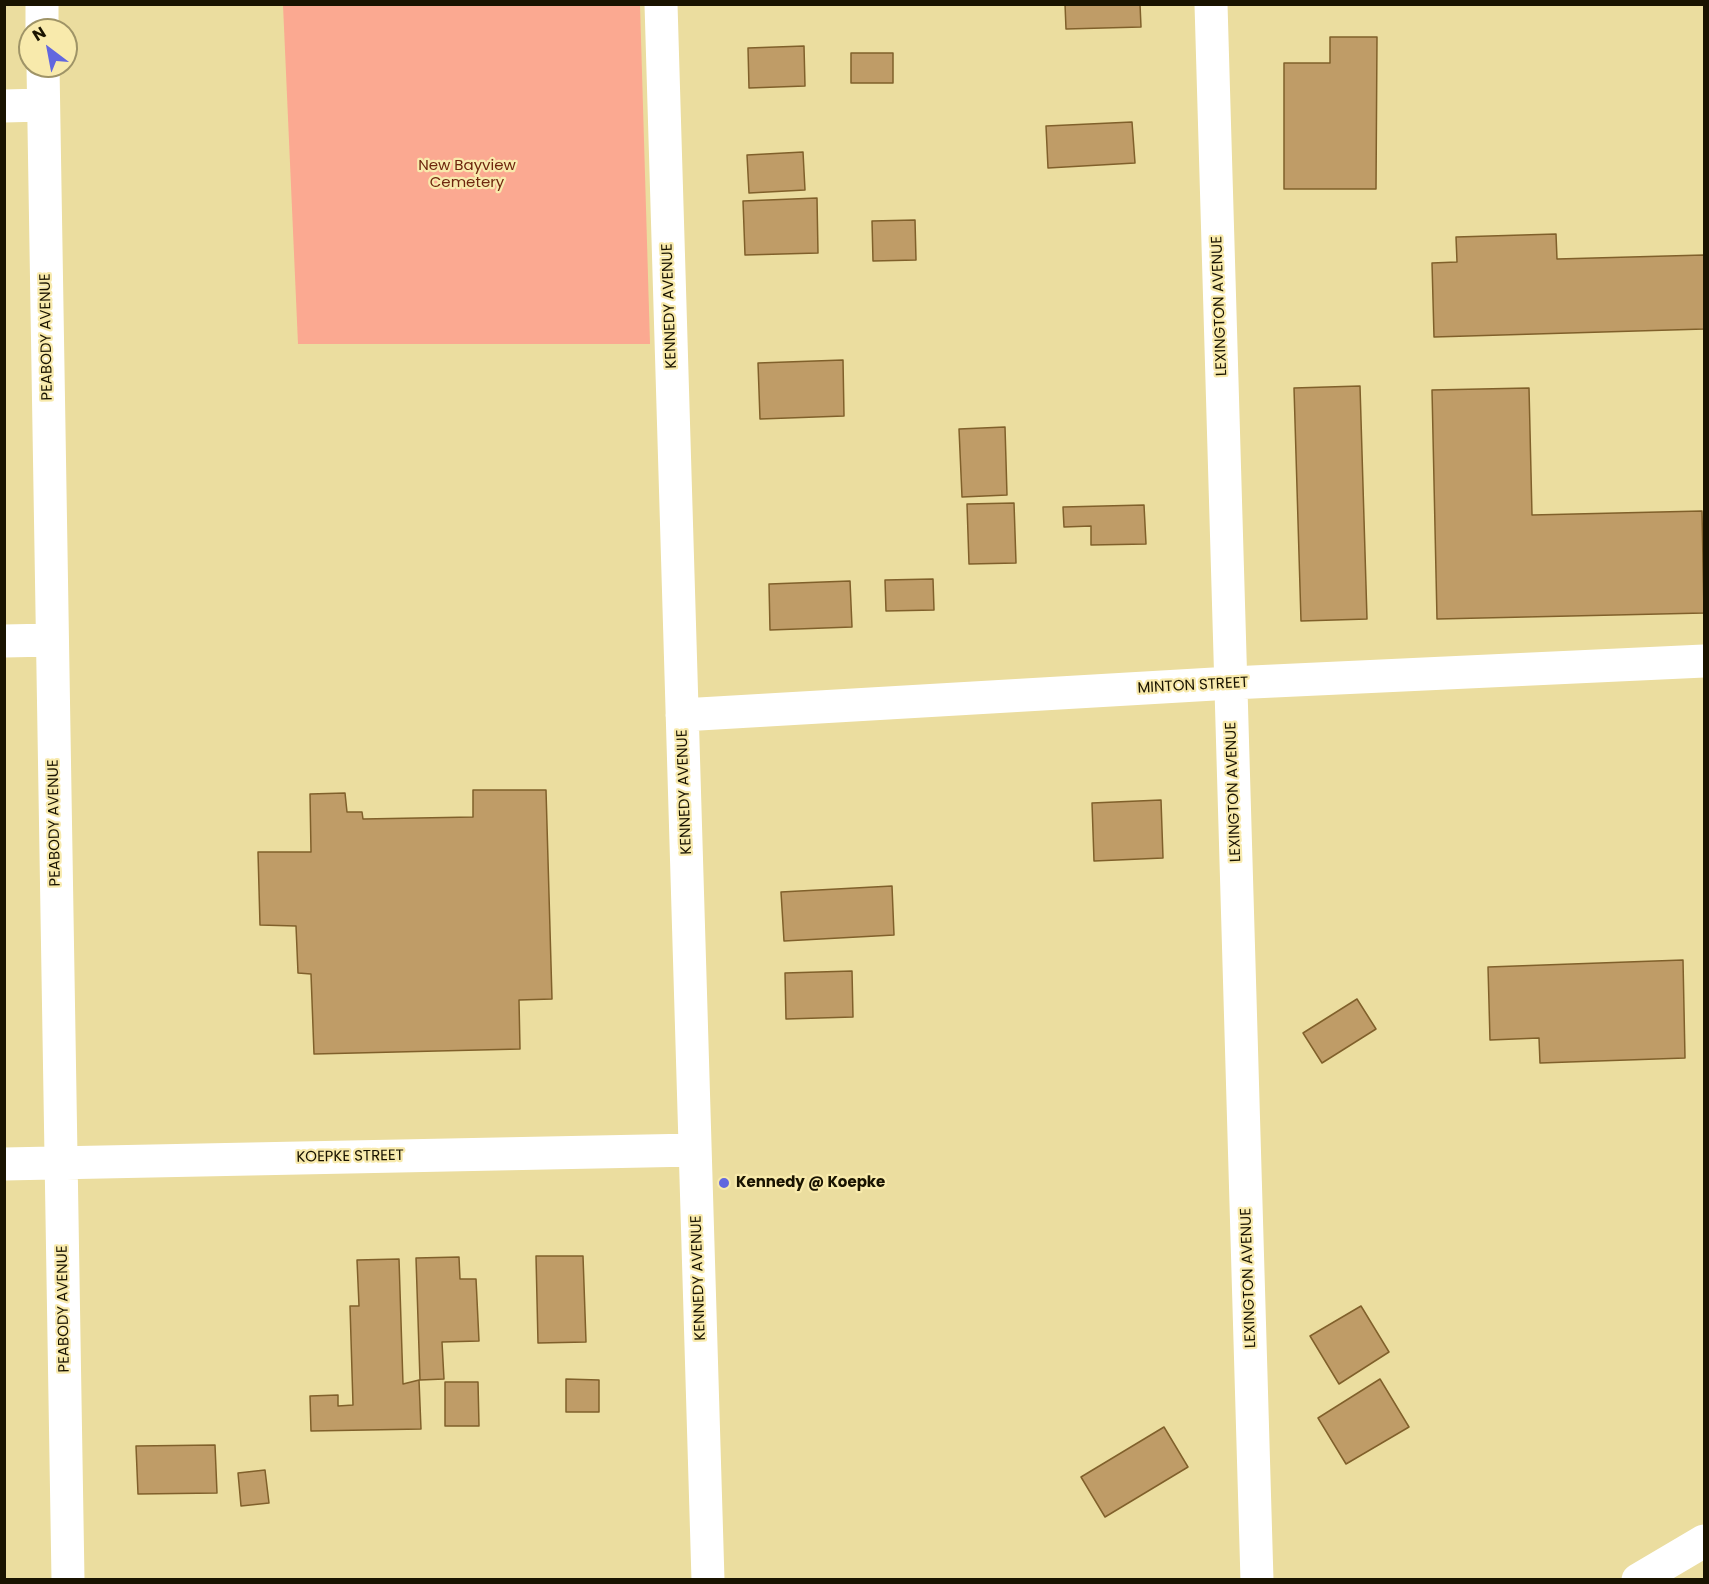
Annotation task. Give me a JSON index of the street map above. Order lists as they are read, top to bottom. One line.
{"streets":{"street":["KENNEDY AVENUE","LEXINGTON AVENUE","PEABODY AVENUE","MINTON STREET","KOEPKE STREET"]},"crossings":[["KENNEDY AVENUE","MINTON STREET"],["KENNEDY AVENUE","KOEPKE STREET"],["LEXINGTON AVENUE","MINTON STREET"],["PEABODY AVENUE","KOEPKE STREET"]],"parks":["New Bayview Cemetery"],"places":["Kennedy @ Koepke"],"north":"top left"}
